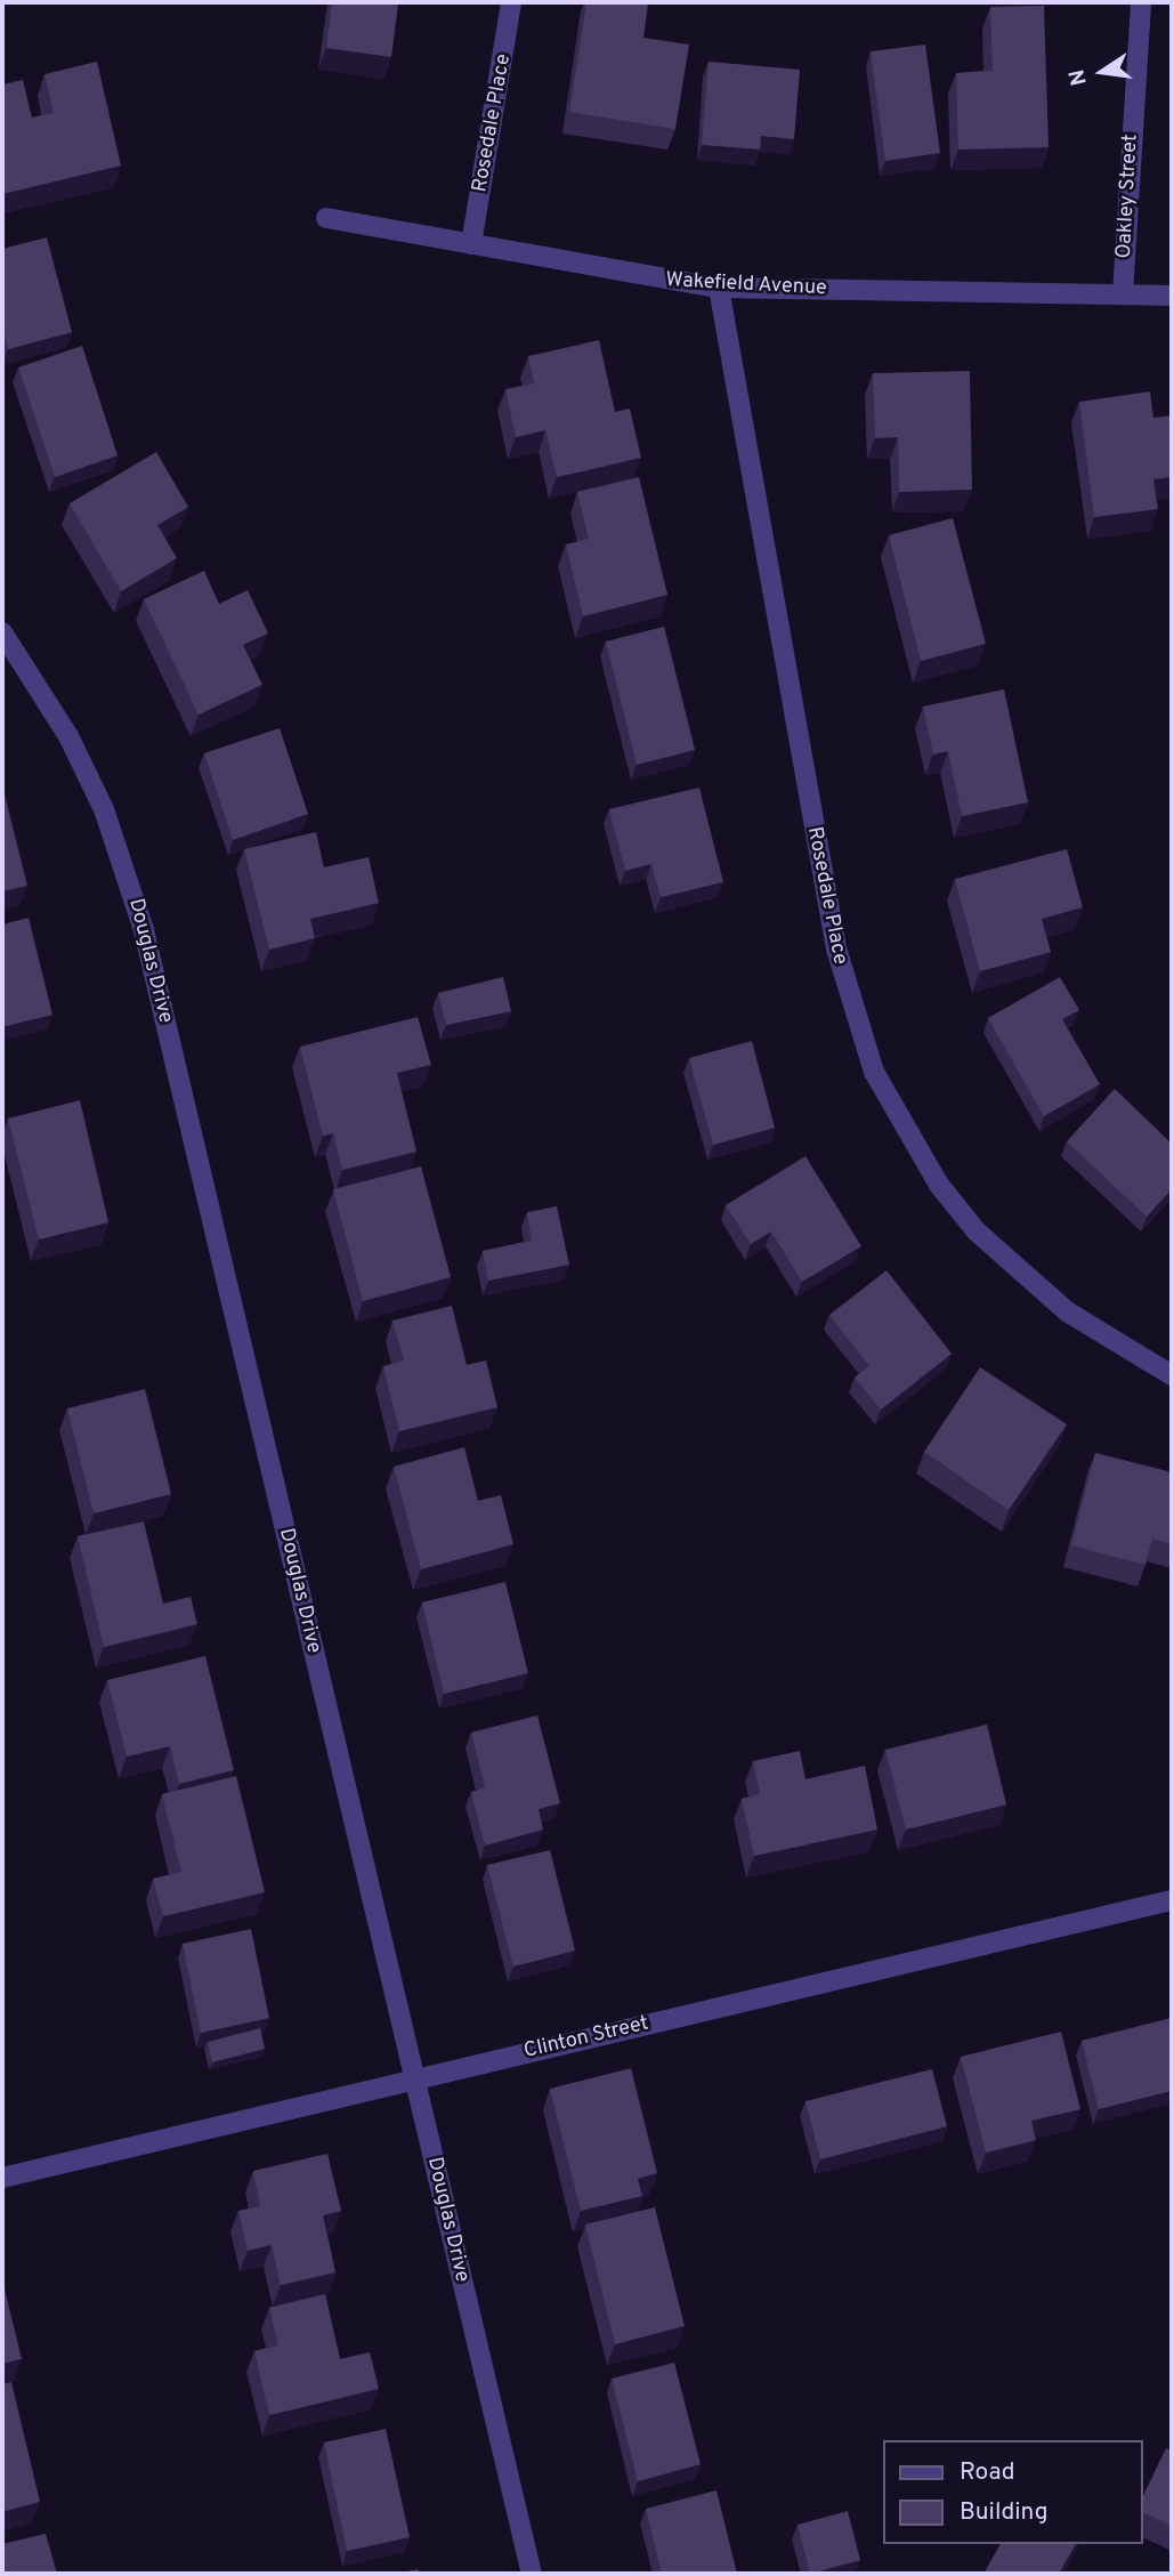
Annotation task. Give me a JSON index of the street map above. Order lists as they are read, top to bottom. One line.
{"streets":{"street":["Rosedale Place","Oakley Street","Wakefield Avenue","Douglas Drive","Clinton Street"]},"crossings":[["Rosedale Place","Wakefield Avenue"],["Oakley Street","Wakefield Avenue"],["Douglas Drive","Clinton Street"]],"legend":["Road","Building"],"north":"left"}
